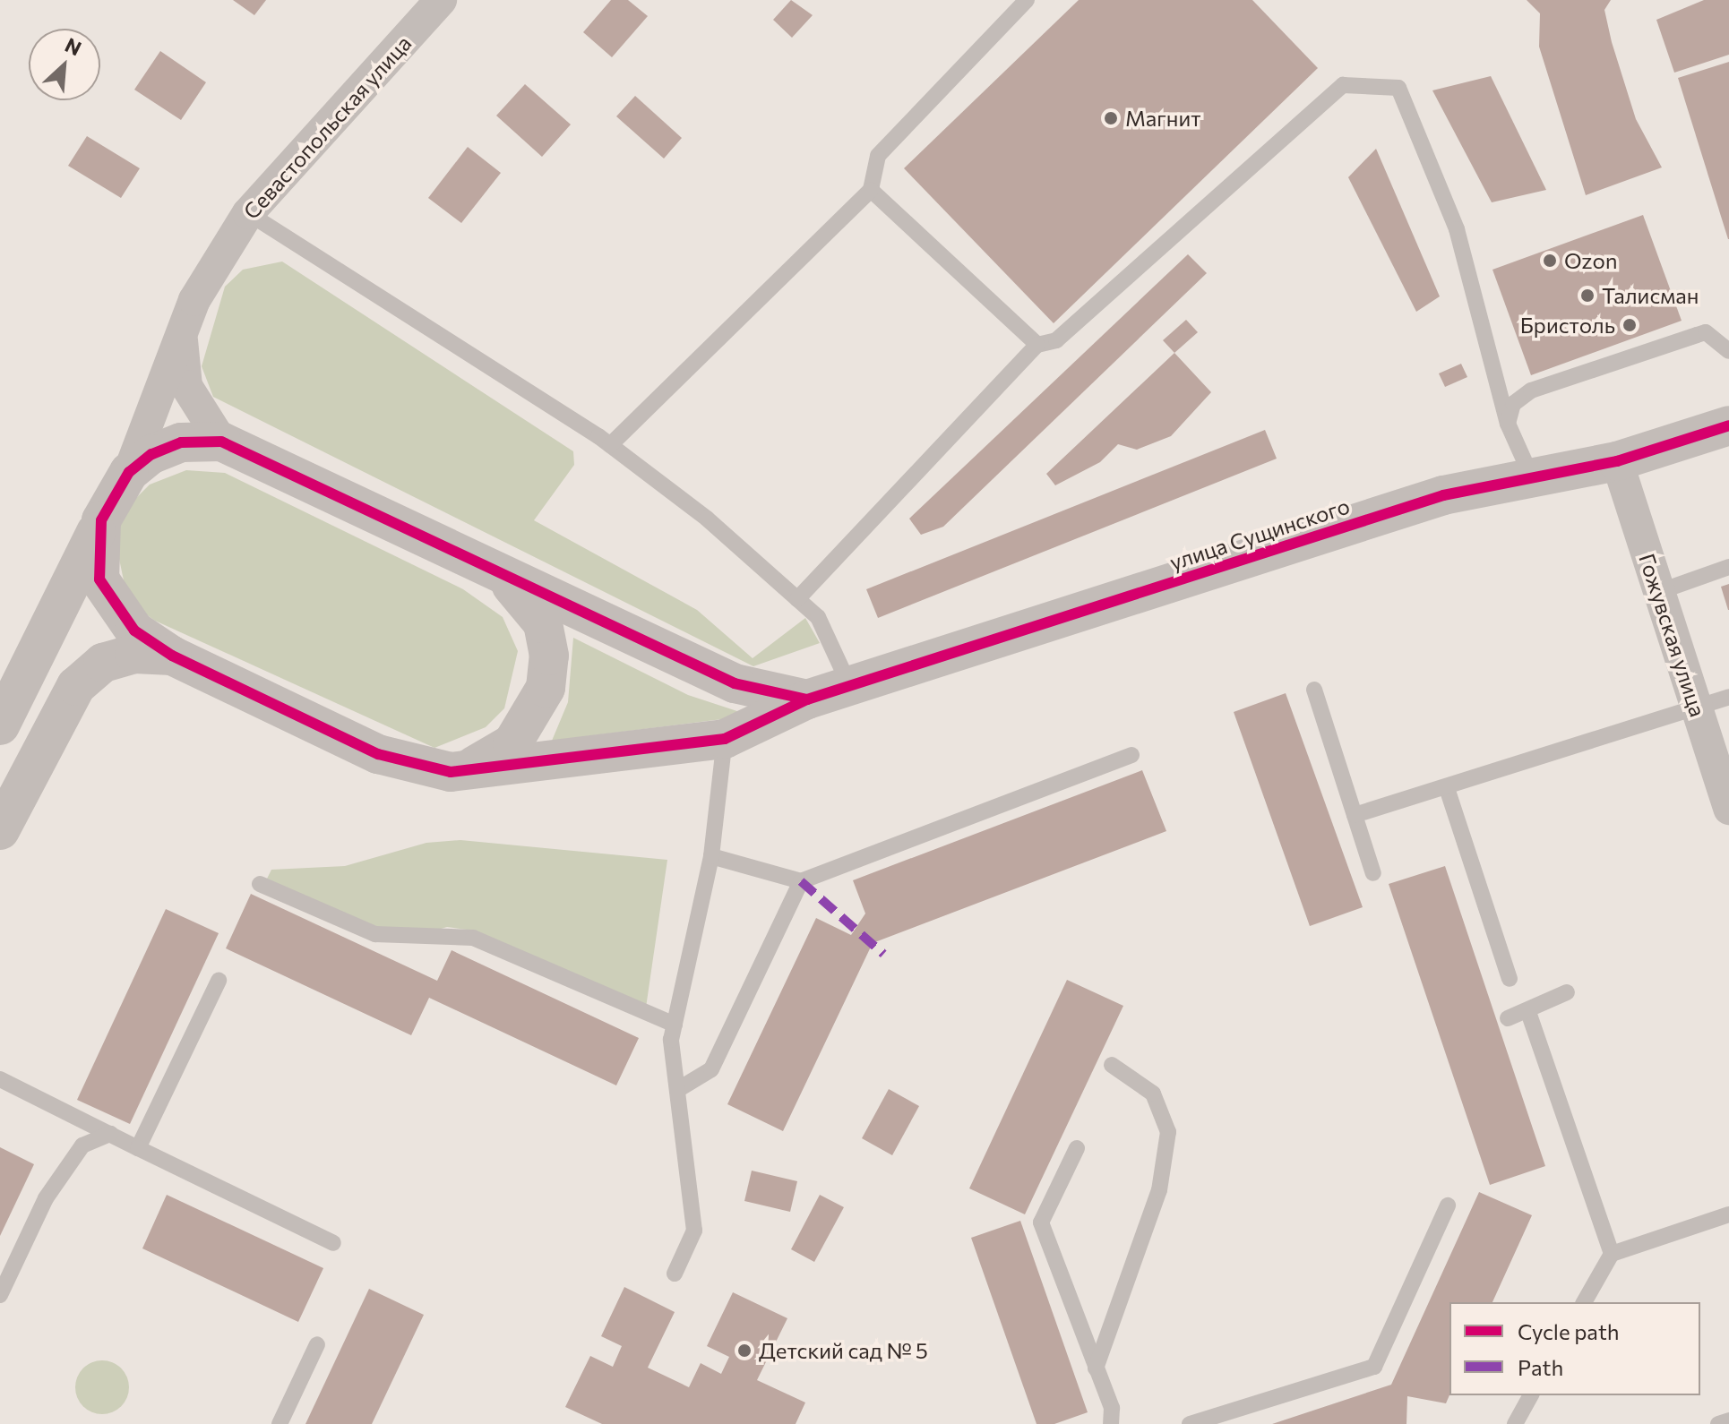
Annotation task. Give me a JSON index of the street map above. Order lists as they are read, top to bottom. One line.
{"streets":{"street":["Севастопольская улица","улица Сущинского","Гожувская улица"]},"crossings":[["улица Сущинского","Гожувская улица"]],"places":["Магнит","Ozon","Талисман","Бристоль","Детский сад № 5"],"legend":["Cycle path","Path"],"north":"top right"}
